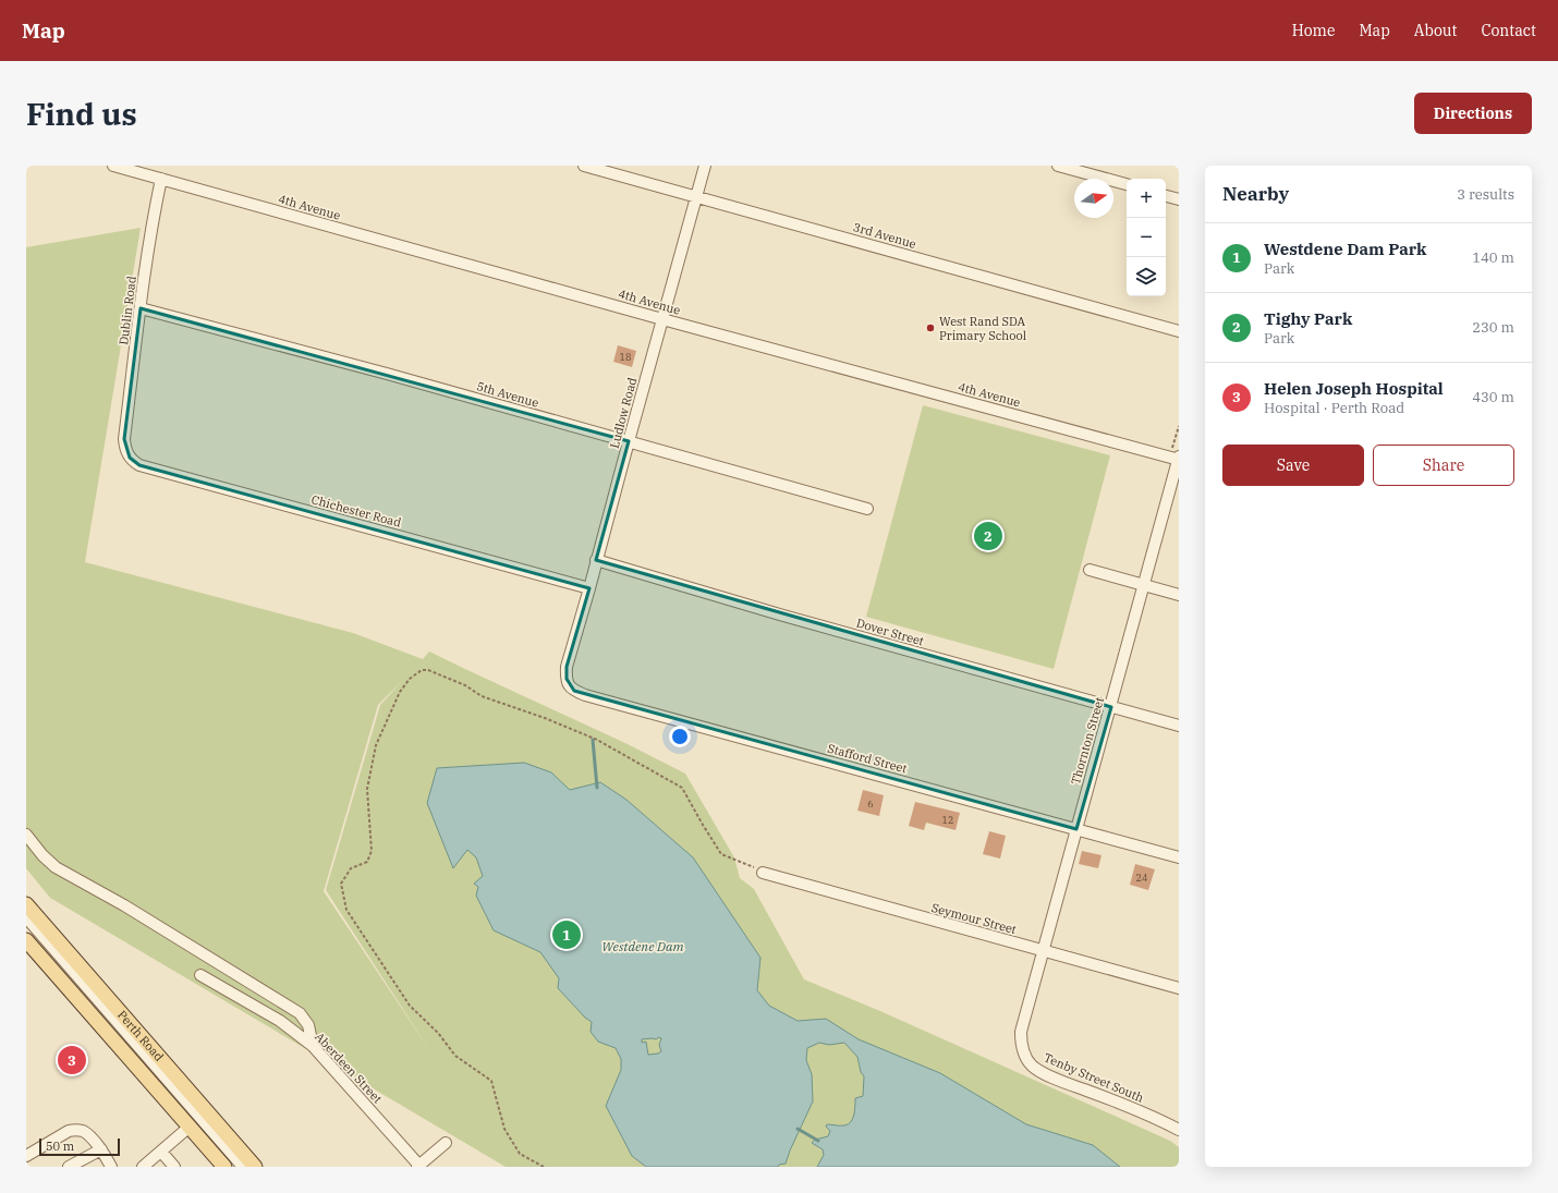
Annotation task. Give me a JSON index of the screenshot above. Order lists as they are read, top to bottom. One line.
{"streets":{"main road":["Perth Road"],"street":["4th Avenue","3rd Avenue","Dublin Road","5th Avenue","Ludlow Road","Chichester Road","Dover Street","Thornton Street","Stafford Street","Seymour Street","Aberdeen Street","Tenby Street South"]},"crossings":[["4th Avenue","Dublin Road"],["4th Avenue","Ludlow Road"],["4th Avenue","Thornton Street"],["3rd Avenue","Ludlow Road"],["Dublin Road","5th Avenue"],["Dublin Road","Chichester Road"],["5th Avenue","Ludlow Road"],["Ludlow Road","Chichester Road"],["Ludlow Road","Dover Street"],["Ludlow Road","Stafford Street"],["Dover Street","Thornton Street"],["Thornton Street","Stafford Street"],["Thornton Street","Seymour Street"],["Thornton Street","Tenby Street South"]],"water":["Westdene Dam"],"places":["West Rand SDA Primary School"],"house_numbers":["18","6","12","24"],"scale_bar":"50 m","north":"right","page":{"header":"Map","nav":["Home","Map","About","Contact"],"buttons":["Directions",["Save","Share"]],"title":"Find us","heading":["Nearby","3 results"],"map_buttons":["+","−"],"list":[{"mark":"1","name":"Westdene Dam Park","note":"Park","value":"140 m"},{"mark":"2","name":"Tighy Park","note":"Park","value":"230 m"},{"mark":"3","name":"Helen Joseph Hospital","note":"Hospital · Perth Road","value":"430 m"}],"pins":["2","1","3"],"scale":"50 m"}}
